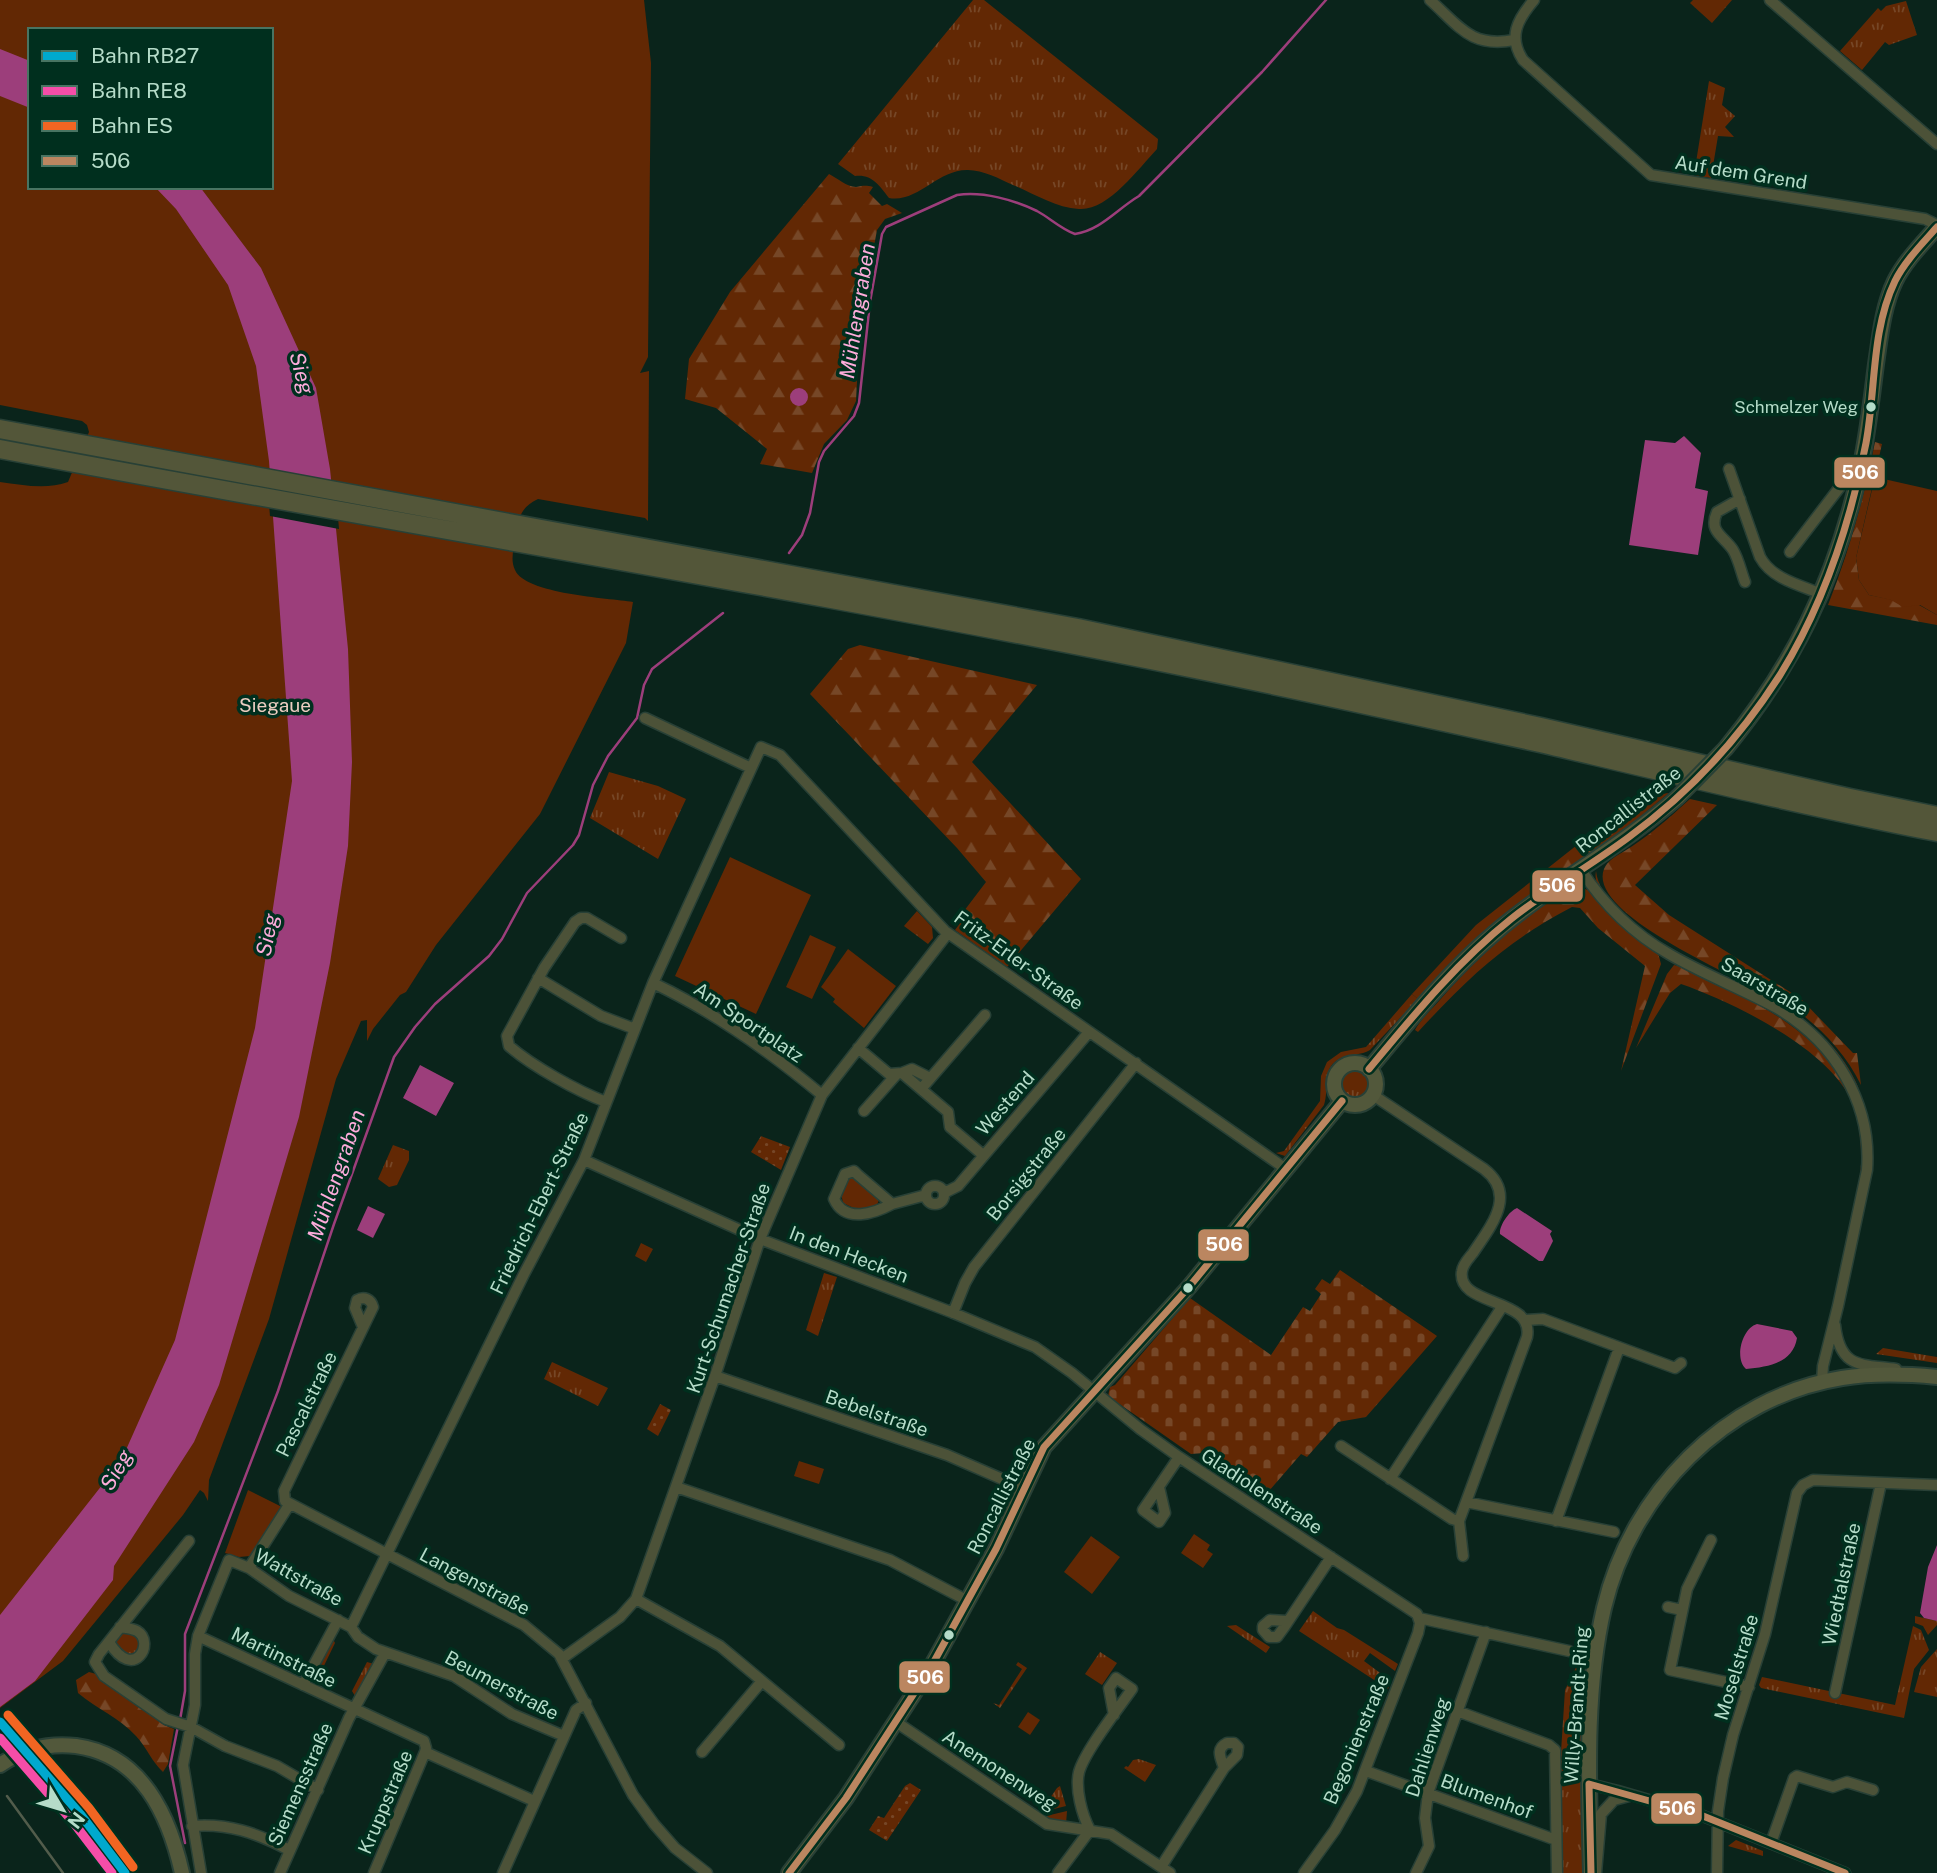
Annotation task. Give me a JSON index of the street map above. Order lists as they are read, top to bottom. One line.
{"streets":{"street":["Auf dem Grend","Roncallistraße","Fritz-Erler-Straße","Saarstraße","Am Sportplatz","Westend","Borsigstraße","Friedrich-Ebert-Straße","In den Hecken","Kurt-Schumacher-Straße","Pascalstraße","Bebelstraße","Gladiolenstraße","Wattstraße","Langenstraße","Wiedtalstraße","Martinstraße","Moselstraße","Beumerstraße","Willy-Brandt-Ring","Begonienstraße","Dahlienweg","Anemonenweg","Siemensstraße","Blumenhof","Kruppstraße"]},"crossings":[["Roncallistraße","Fritz-Erler-Straße"],["Roncallistraße","Saarstraße"],["Roncallistraße","In den Hecken"],["Roncallistraße","Bebelstraße"],["Roncallistraße","Gladiolenstraße"],["Roncallistraße","Anemonenweg"],["Fritz-Erler-Straße","Westend"],["Fritz-Erler-Straße","Borsigstraße"],["Fritz-Erler-Straße","Friedrich-Ebert-Straße"],["Fritz-Erler-Straße","Kurt-Schumacher-Straße"],["Saarstraße","Willy-Brandt-Ring"],["Am Sportplatz","Friedrich-Ebert-Straße"],["Am Sportplatz","Kurt-Schumacher-Straße"],["Borsigstraße","In den Hecken"],["Friedrich-Ebert-Straße","In den Hecken"],["Friedrich-Ebert-Straße","Wattstraße"],["Friedrich-Ebert-Straße","Langenstraße"],["Friedrich-Ebert-Straße","Beumerstraße"],["In den Hecken","Kurt-Schumacher-Straße"],["In den Hecken","Gladiolenstraße"],["Kurt-Schumacher-Straße","Bebelstraße"],["Kurt-Schumacher-Straße","Langenstraße"],["Pascalstraße","Wattstraße"],["Pascalstraße","Langenstraße"],["Gladiolenstraße","Begonienstraße"],["Gladiolenstraße","Dahlienweg"],["Wattstraße","Martinstraße"],["Wattstraße","Beumerstraße"],["Wiedtalstraße","Moselstraße"],["Martinstraße","Siemensstraße"],["Martinstraße","Kruppstraße"],["Beumerstraße","Siemensstraße"],["Begonienstraße","Blumenhof"],["Dahlienweg","Blumenhof"]],"water":["Mühlengraben","Sieg"],"parks":["Siegaue"],"places":["Schmelzer Weg"],"lines":["transit line 506","rail line ES","rail line RB27","rail line RE8"],"legend":["Bahn RB27","Bahn RE8","Bahn ES","506"],"north":"bottom right"}
